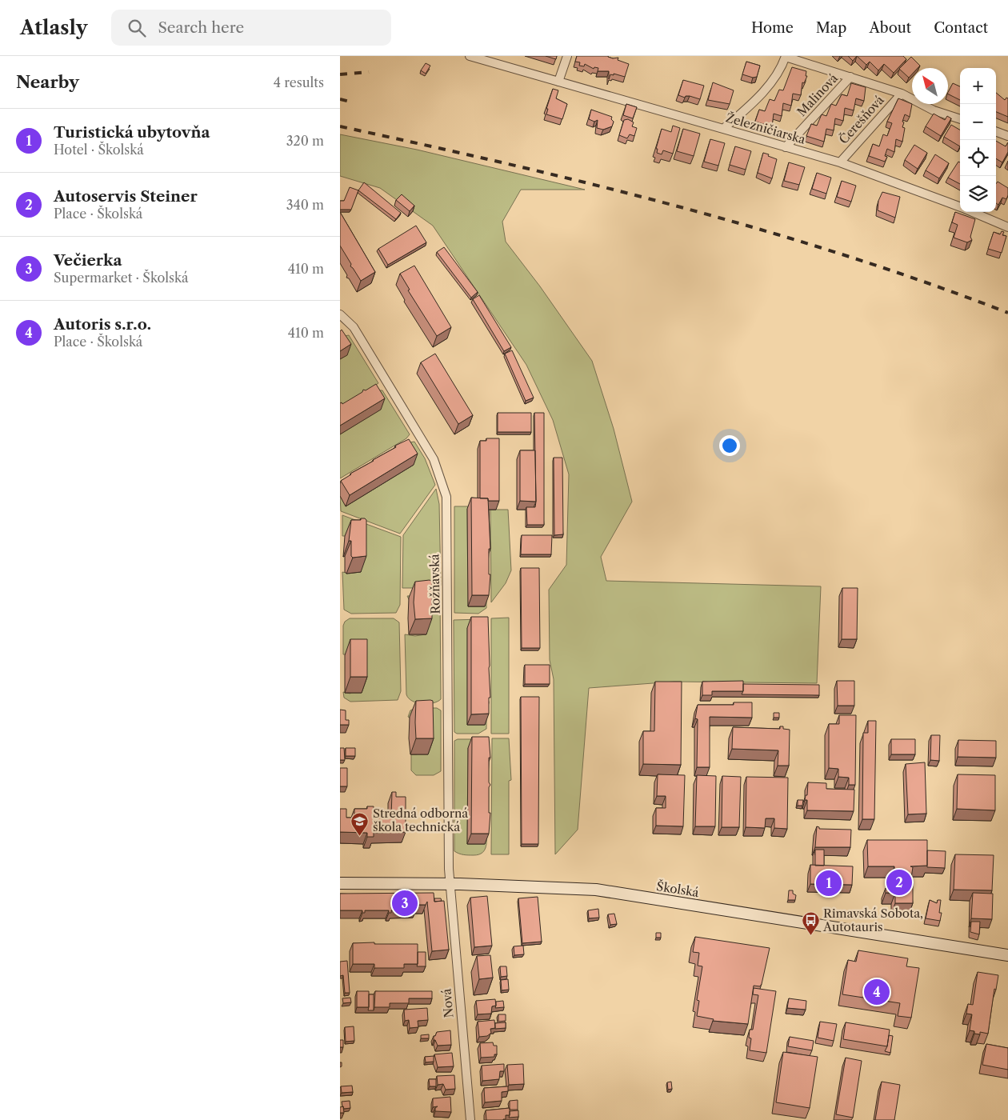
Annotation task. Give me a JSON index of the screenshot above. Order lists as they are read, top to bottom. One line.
{"streets":{"main road":["Školská"],"street":["Malinová","Čerešňová","Železničiarska","Rožňavská","Nová"]},"crossings":[["Malinová","Železničiarska"],["Čerešňová","Železničiarska"],["Rožňavská","Školská"],["Rožňavská","Nová"],["Školská","Nová"]],"places":{"school or university":["Stredná odborná škola technická"],"bus stop":["Rimavská Sobota, Autotauris"]},"north":"top left","page":{"header":"Atlasly","search":"Search here","nav":["Home","Map","About","Contact"],"heading":["Nearby","4 results"],"map_buttons":["+","−"],"list":[{"mark":"1","name":"Turistická ubytovňa","note":"Hotel · Školská","value":"320 m"},{"mark":"2","name":"Autoservis Steiner","note":"Place · Školská","value":"340 m"},{"mark":"3","name":"Večierka","note":"Supermarket · Školská","value":"410 m"},{"mark":"4","name":"Autoris s.r.o.","note":"Place · Školská","value":"410 m"}],"pins":["2","1","3","4"]}}
